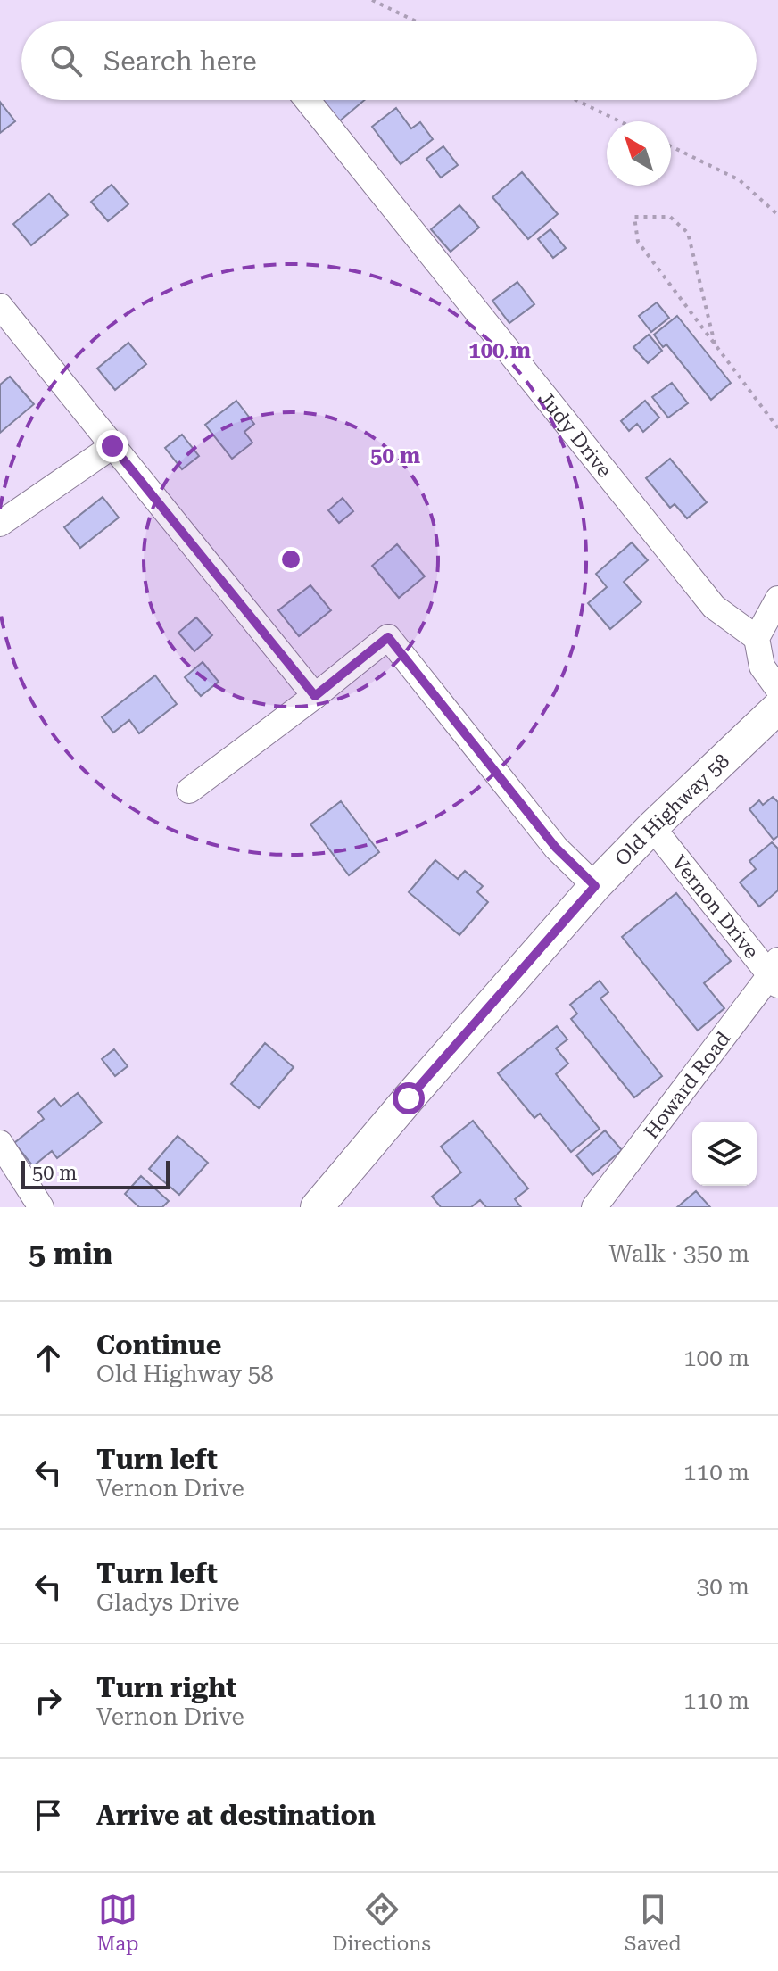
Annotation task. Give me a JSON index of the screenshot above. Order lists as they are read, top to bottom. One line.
{"streets":{"main road":["Old Highway 58"],"street":["Judy Drive","Vernon Drive","Howard Road"]},"crossings":[["Old Highway 58","Vernon Drive"],["Vernon Drive","Howard Road"]],"scale_bar":"50 m","north":"top left","page":{"search":"Search here","scale":"50 m","heading":["5 min","Walk · 350 m"],"list":[["Continue","Old Highway 58","100 m"],["Turn left","Vernon Drive","110 m"],["Turn left","Gladys Drive","30 m"],["Turn right","Vernon Drive","110 m"],"Arrive at destination"],"nav":["Map","Directions","Saved"]},"rings":["100 m","50 m"]}
